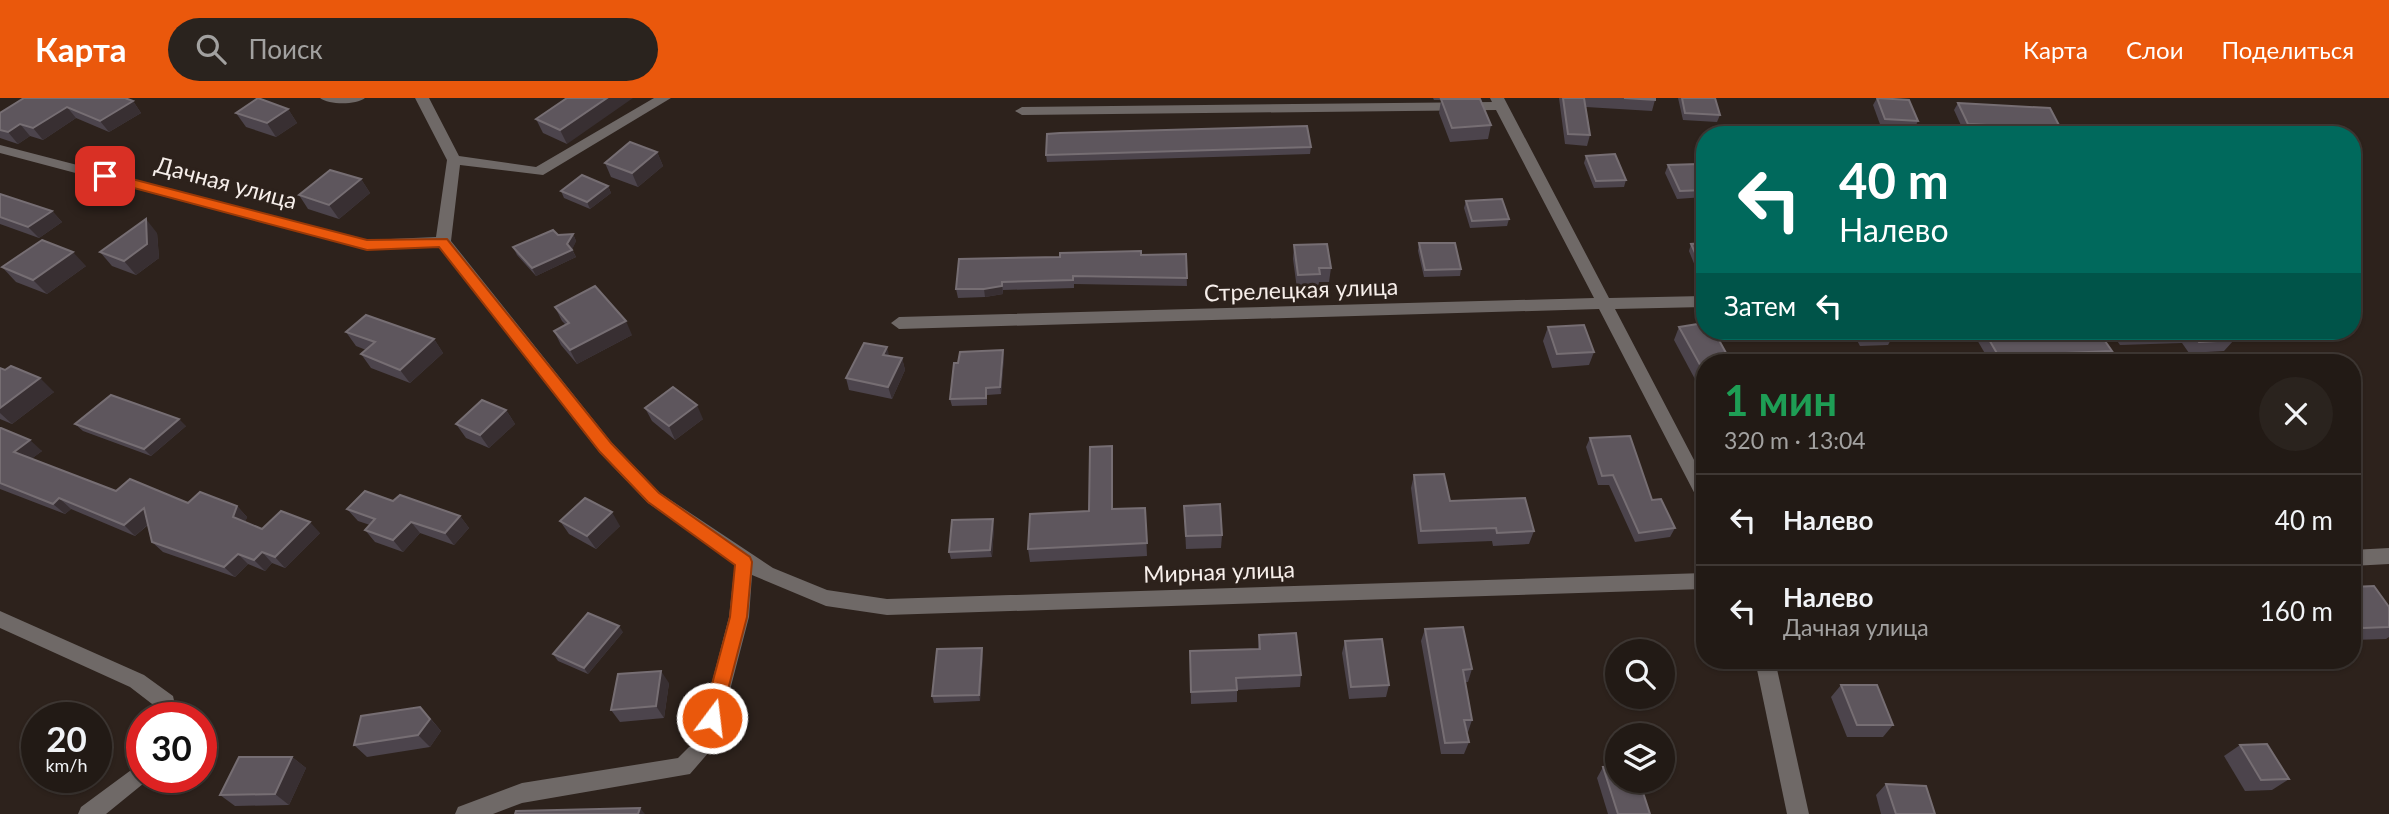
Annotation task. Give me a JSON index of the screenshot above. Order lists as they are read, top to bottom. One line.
{"streets":{"street":["Дачная улица","Стрелецкая улица","Мирная улица"]},"crossings":[["Дачная улица","Мирная улица"]],"page":{"header":"Карта","search":"Поиск","nav":["Карта","Слои","Поделиться"],"turn":["40 m","Налево"],"then":"Затем","heading":["1 мин","320 m · 13:04"],"list":[{"name":"Налево","value":"40 m"},{"name":"Налево","note":"Дачная улица","value":"160 m"}],"speed":"20 km/h","limit":"30"}}
